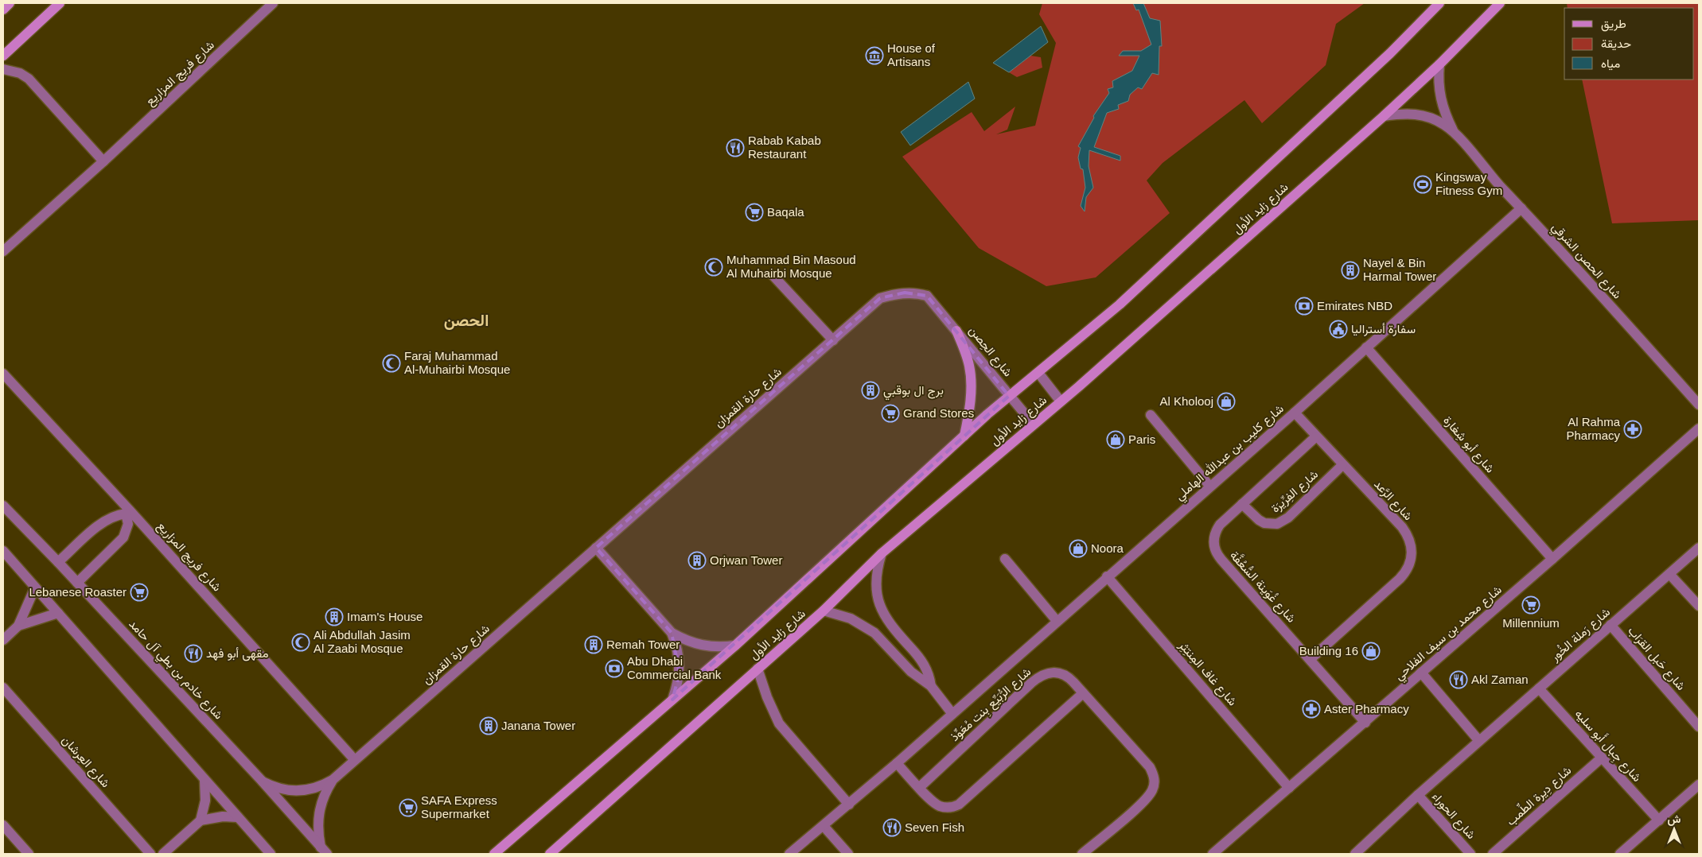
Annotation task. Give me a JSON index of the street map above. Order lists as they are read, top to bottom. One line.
{"streets":{"main road":["شارع زايد الأول"],"street":["شارع فريج المزاريع","شارع الحصن الشرقي","شارع الحِصن","شارع حارة القمزان","شارع أبو شِغارة","شارع كليب بن عبدالله الهاملي","شارع الفِرِّيرَة","شارع الرَّعد","شارع غُوَينة السُّعُفَّة","شارع محمد بن سيف الفلاحي","شارع رَملة الخُور","شارع حَبل القرَاب","شارع خادم بن بطي آل حامد","شارع غاف المِنتِثِر","شارع الرُّبَيِّع بِنت مُعَوِّذ","شارع جِبال أَبو سليه","شارع العِرشان","شارع دِيرة الطِّمب","شارع الحوراء"]},"crossings":[["شارع فريج المزاريع","شارع حارة القمزان"],["شارع زايد الأول","شارع الحصن الشرقي"],["شارع زايد الأول","شارع الحِصن"],["شارع الحصن الشرقي","شارع كليب بن عبدالله الهاملي"],["شارع الحِصن","شارع حارة القمزان"],["شارع حارة القمزان","شارع خادم بن بطي آل حامد"],["شارع أبو شِغارة","شارع كليب بن عبدالله الهاملي"],["شارع أبو شِغارة","شارع محمد بن سيف الفلاحي"],["شارع كليب بن عبدالله الهاملي","شارع الرَّعد"],["شارع كليب بن عبدالله الهاملي","شارع غاف المِنتِثِر"],["شارع الفِرِّيرَة","شارع الرَّعد"],["شارع الفِرِّيرَة","شارع غُوَينة السُّعُفَّة"],["شارع الرَّعد","شارع غُوَينة السُّعُفَّة"],["شارع غُوَينة السُّعُفَّة","شارع محمد بن سيف الفلاحي"],["شارع محمد بن سيف الفلاحي","شارع غاف المِنتِثِر"],["شارع رَملة الخُور","شارع حَبل القرَاب"],["شارع رَملة الخُور","شارع جِبال أَبو سليه"],["شارع رَملة الخُور","شارع الحوراء"],["شارع جِبال أَبو سليه","شارع دِيرة الطِّمب"]],"districts":["الحصن"],"places":{"museum":["House of Artisans"],"restaurant":["Rabab Kabab Restaurant","مقهى أبو فهد","Akl Zaman","Seven Fish"],"sports":["Kingsway Fitness Gym"],"supermarket":["Baqala","Grand Stores","Lebanese Roaster","Millennium","SAFA Express Supermarket"],"mosque":["Muhammad Bin Masoud Al Muhairbi Mosque","Faraj Muhammad Al-Muhairbi Mosque","Ali Abdullah Jasim Al Zaabi Mosque"],"building":["Nayel & Bin Harmal Tower","برج ال بوقبي","Orjwan Tower","Imam's House","Remah Tower","Janana Tower"],"bank":["Emirates NBD","Abu Dhabi Commercial Bank"],"public building":["سفارة أستراليا"],"shop":["Al Kholooj","Paris","Noora","Building 16"],"pharmacy":["Al Rahma Pharmacy","Aster Pharmacy"]},"legend":["طريق","حديقة","مياه"],"north":"top"}
